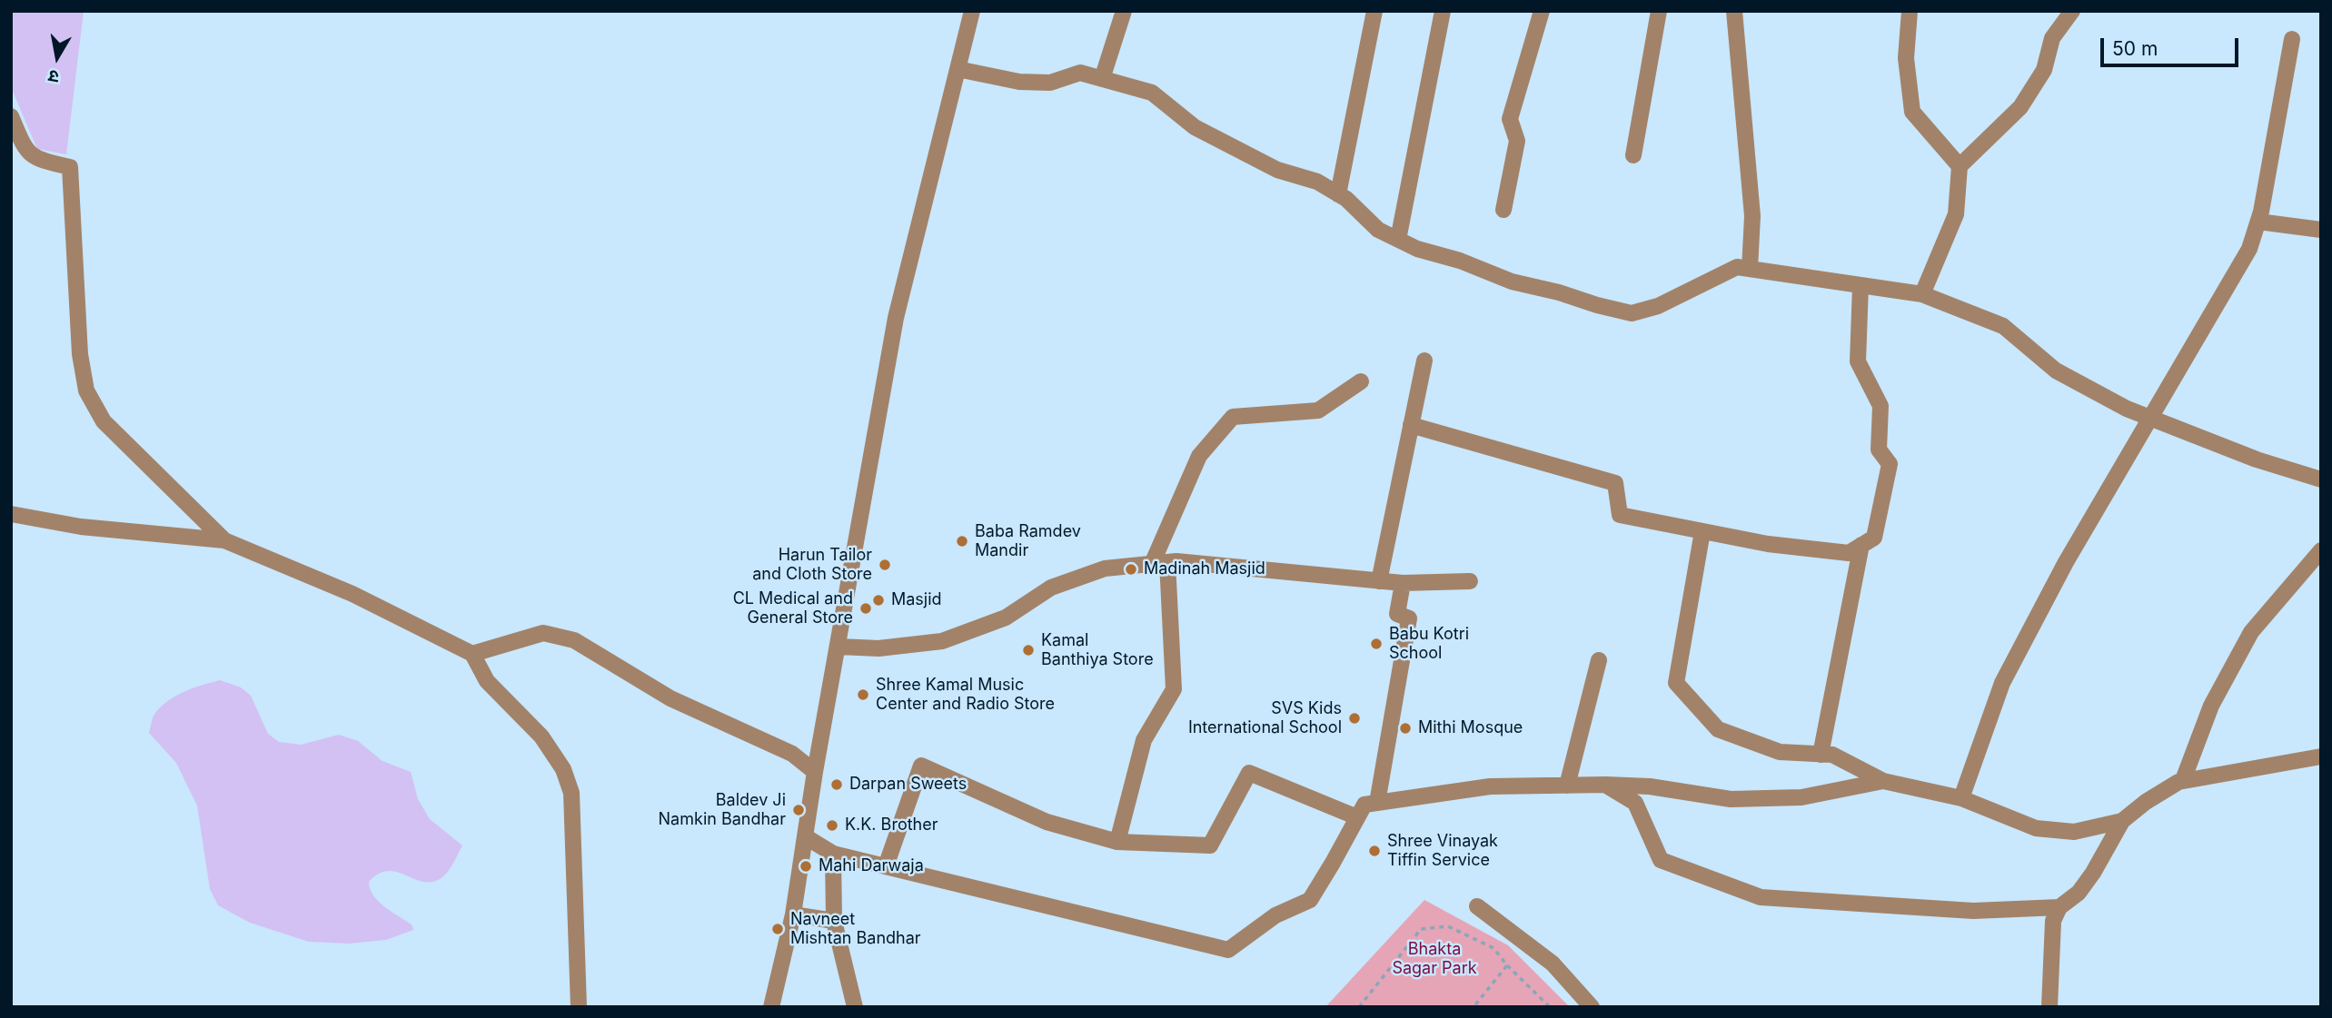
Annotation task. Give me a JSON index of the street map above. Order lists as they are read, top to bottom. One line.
{"parks":["Bhakta Sagar Park"],"places":["Baba Ramdev Mandir","Harun Tailor and Cloth Store","Madinah Masjid","Masjid","CL Medical and General Store","Babu Kotri School","Kamal Banthiya Store","Shree Kamal Music Center and Radio Store","SVS Kids International School","Mithi Mosque","Darpan Sweets","Baldev Ji Namkin Bandhar","K.K. Brother","Shree Vinayak Tiffin Service","Mahi Darwaja","Navneet Mishtan Bandhar"],"scale_bar":"50 m","north":"bottom"}
